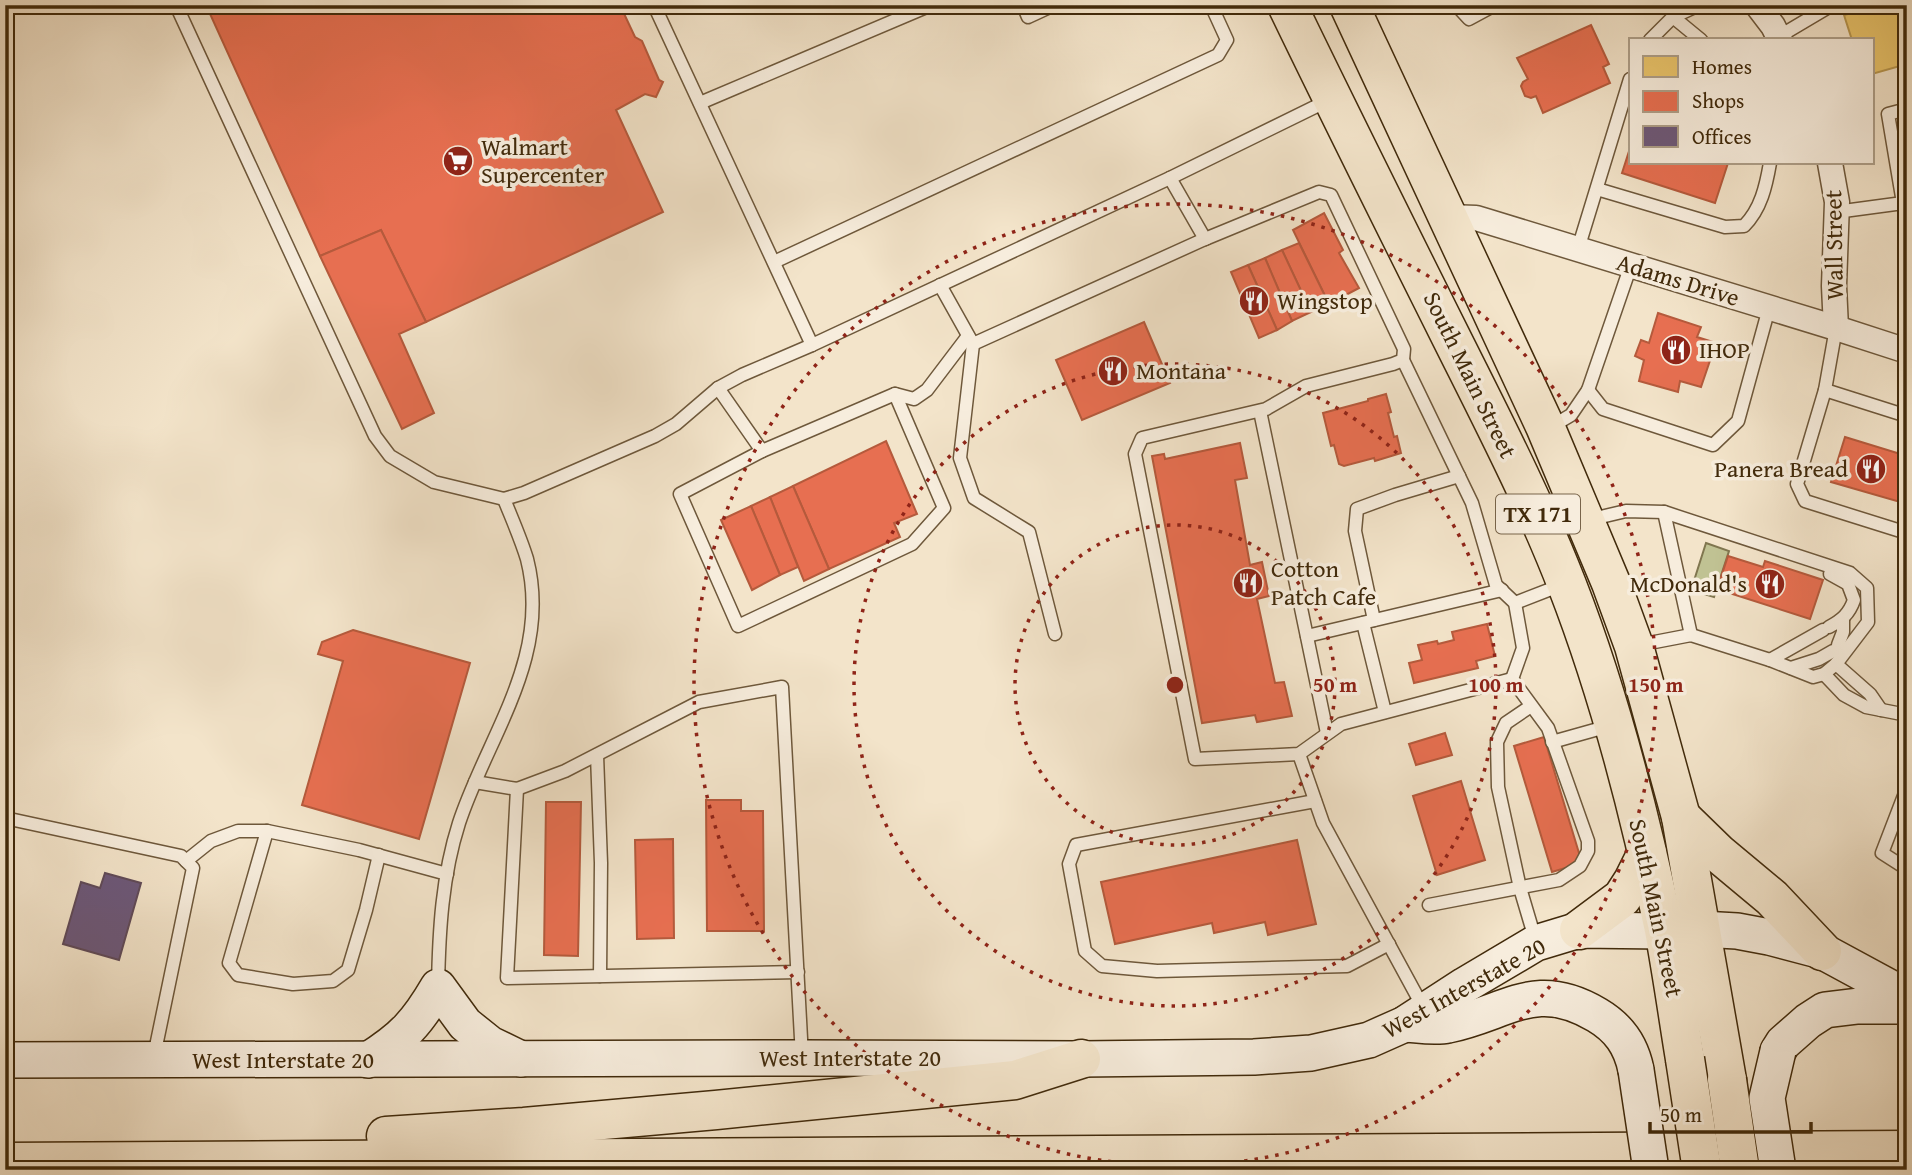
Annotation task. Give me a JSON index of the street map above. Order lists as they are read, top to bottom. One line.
{"streets":{"main road":["South Main Street","TX 171","West Interstate 20"],"street":["Wall Street","Adams Drive"]},"crossings":[["Wall Street","Adams Drive"],["Adams Drive","South Main Street"],["South Main Street","West Interstate 20"]],"places":{"supermarket":["Walmart Supercenter"],"restaurant":["Wingstop","IHOP","Montana","Panera Bread","Cotton Patch Cafe","McDonald's"]},"legend":["Homes","Shops","Offices"],"scale_bar":"50 m","rings":["50 m","100 m","150 m"]}
